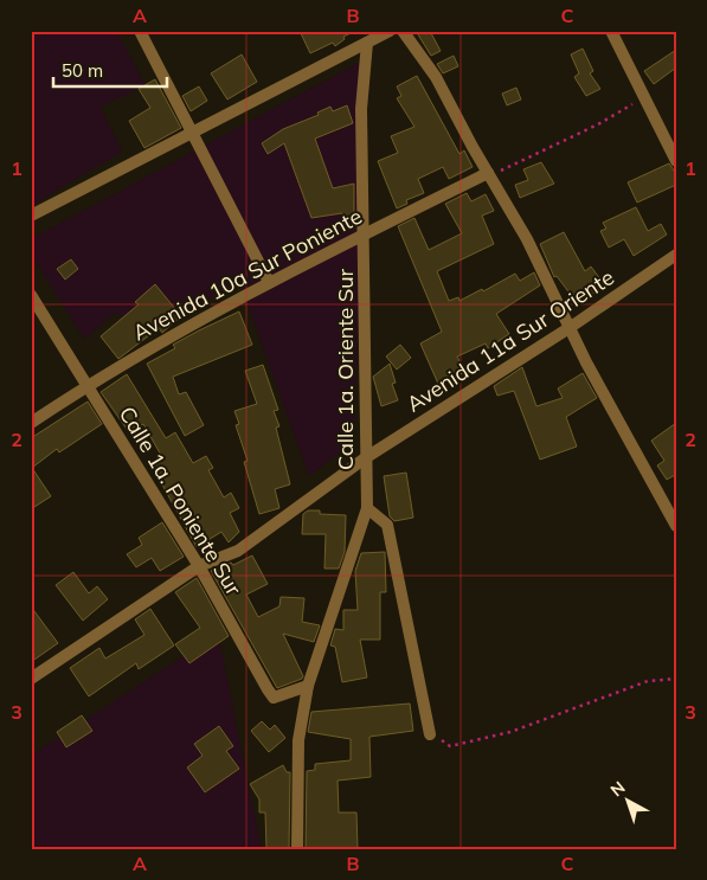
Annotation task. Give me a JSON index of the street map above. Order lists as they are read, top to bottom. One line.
{"streets":{"street":["Avenida 10a Sur Poniente","Avenida 11a Sur Oriente","Calle 1a. Oriente Sur","Calle 1a. Poniente Sur"]},"crossings":[["Avenida 10a Sur Poniente","Calle 1a. Oriente Sur"],["Avenida 10a Sur Poniente","Calle 1a. Poniente Sur"],["Avenida 11a Sur Oriente","Calle 1a. Oriente Sur"],["Avenida 11a Sur Oriente","Calle 1a. Poniente Sur"],["Calle 1a. Oriente Sur","Calle 1a. Poniente Sur"]],"scale_bar":"50 m","north":"top left","grid":{"columns":["A","B","C"],"rows":["1","2","3"]}}
